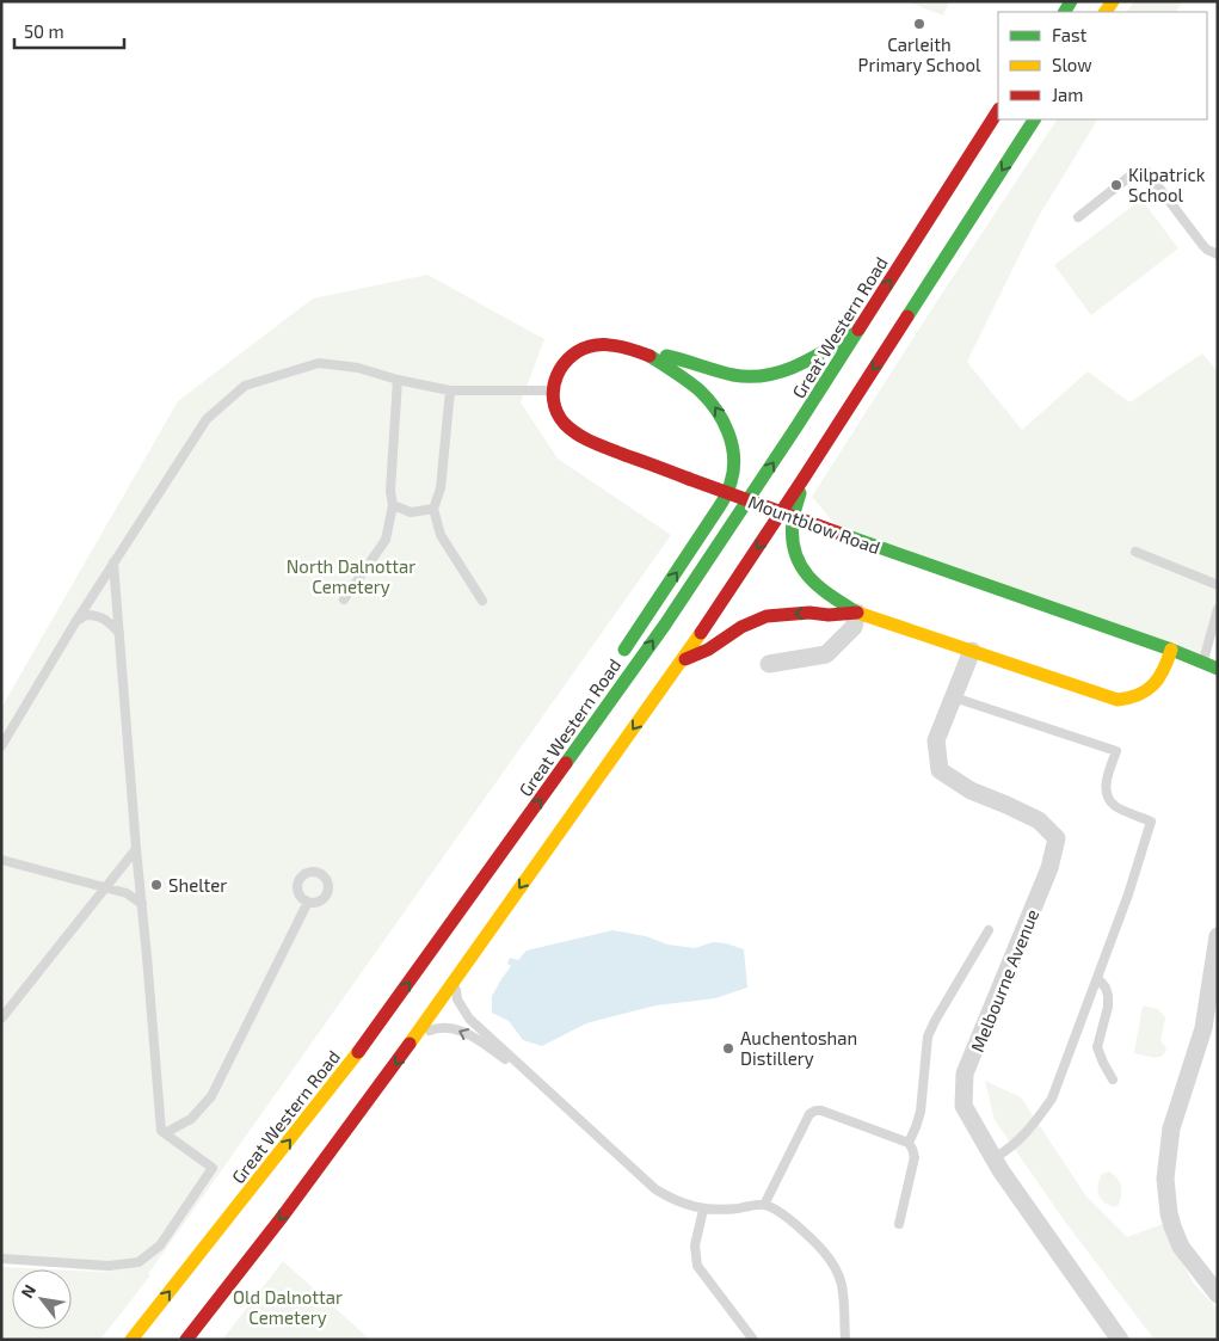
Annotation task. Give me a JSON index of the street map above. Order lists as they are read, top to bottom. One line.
{"streets":{"main road":["Great Western Road","Mountblow Road"],"street":["Melbourne Avenue"]},"parks":["North Dalnottar Cemetery","Old Dalnottar Cemetery"],"places":["Carleith Primary School","Kilpatrick School","Shelter","Auchentoshan Distillery"],"legend":["Fast","Slow","Jam"],"scale_bar":"50 m","north":"top left"}
